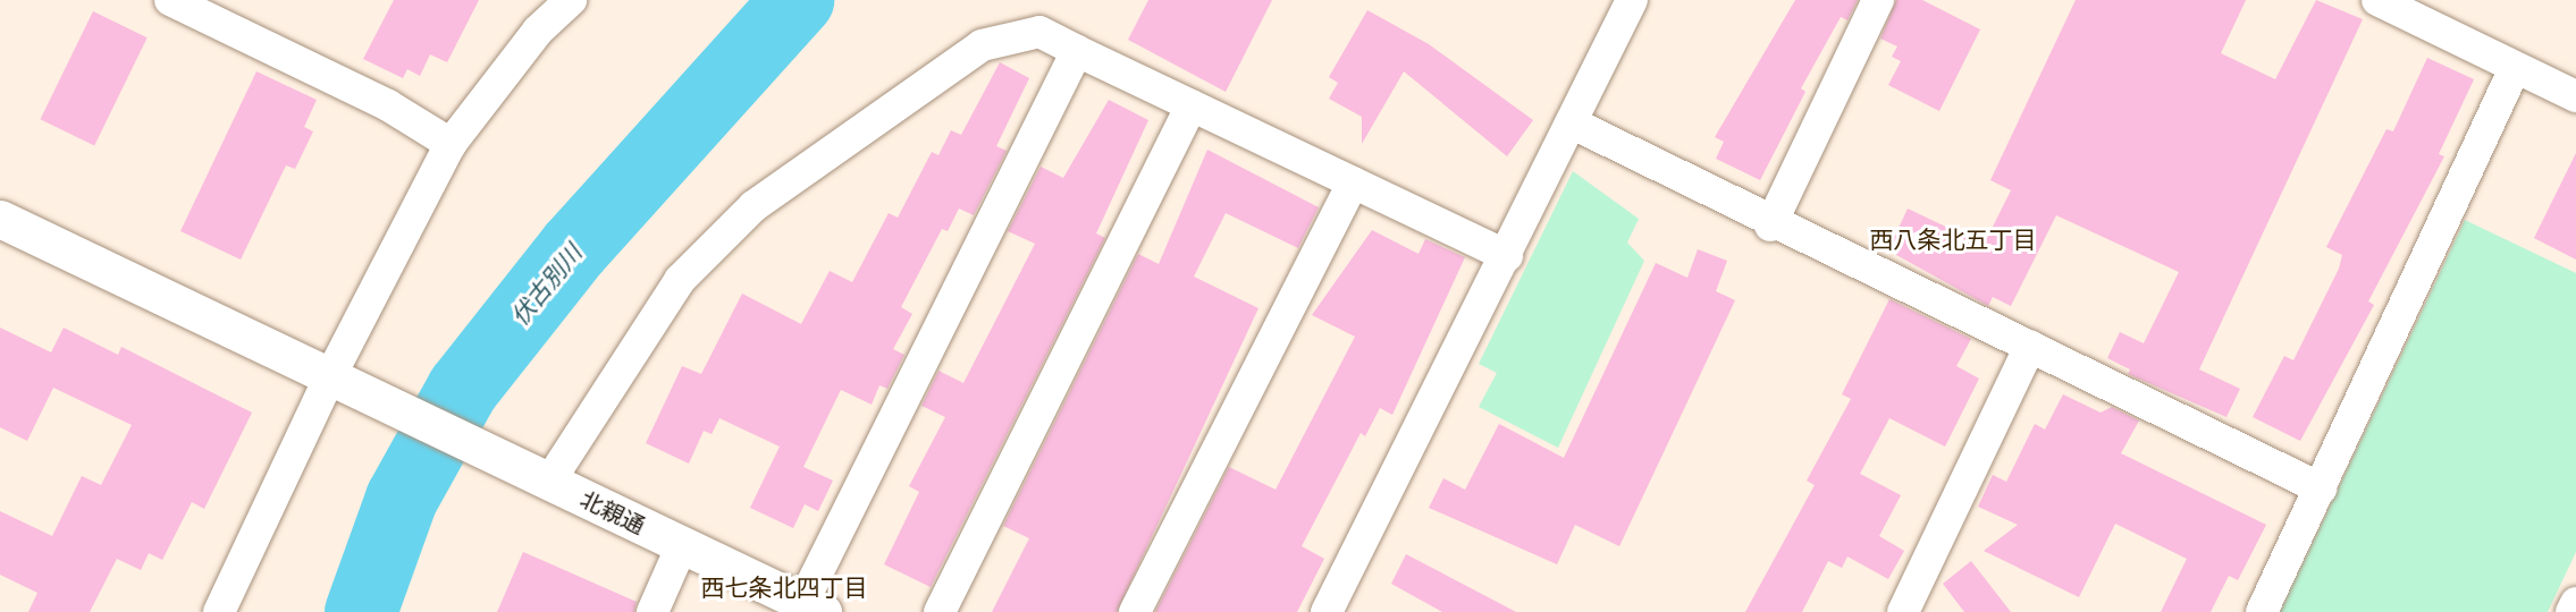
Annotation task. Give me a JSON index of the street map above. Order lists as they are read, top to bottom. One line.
{"streets":{"street":["北親通"]},"districts":["西八条北五丁目","西七条北四丁目"],"water":["伏古別川"]}
